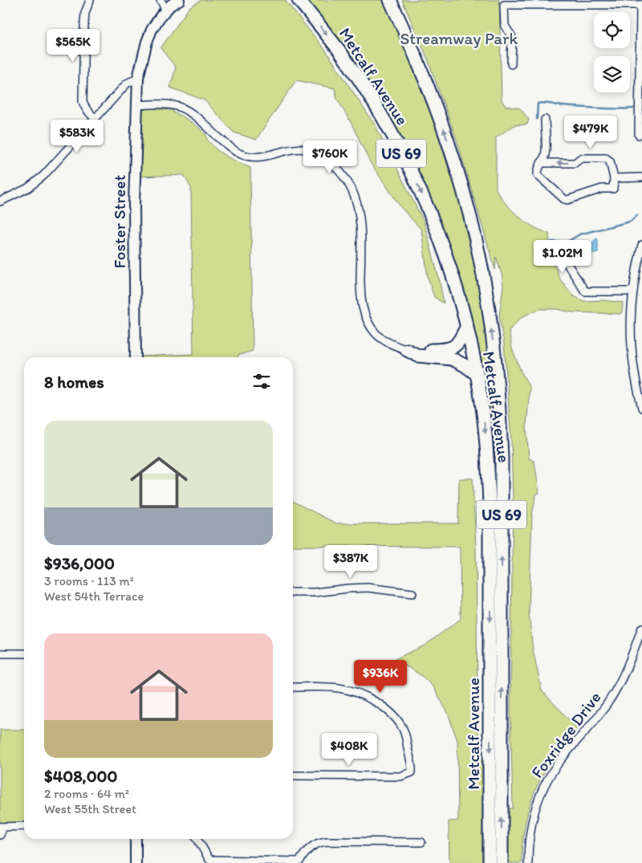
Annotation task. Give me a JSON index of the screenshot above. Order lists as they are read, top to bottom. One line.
{"streets":{"highway":["Metcalf Avenue","US 69"],"street":["Foster Street","Foxridge Drive"]},"parks":["Streamway Park"],"page":{"price":["$565K","$479K","$583K","$760K","$1.02M","$387K","$936K","$408K"],"heading":"8 homes","list":[{"name":"$936,000","note":"3 rooms · 113 m² · West 54th Terrace"},{"name":"$408,000","note":"2 rooms · 64 m² · West 55th Street"}]}}
